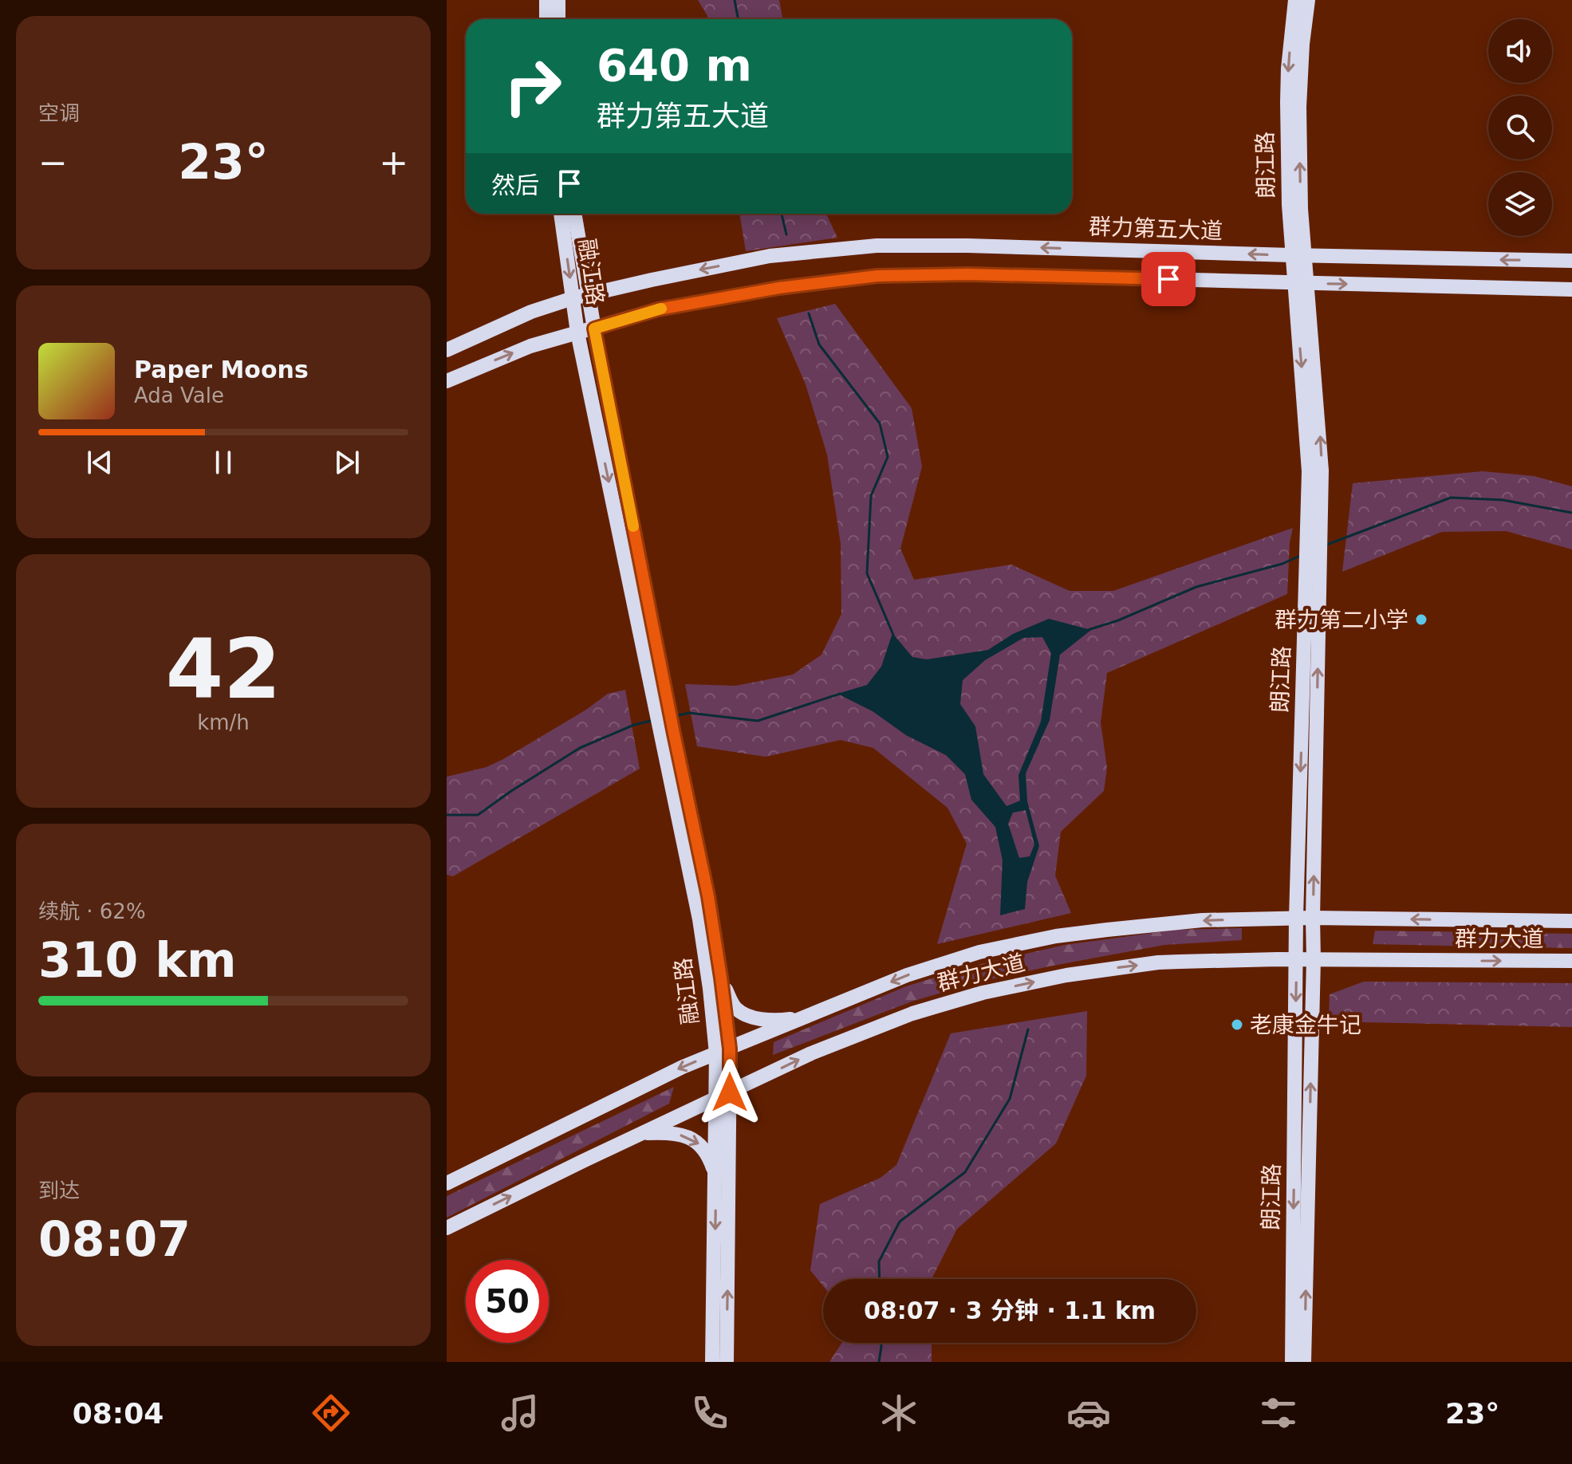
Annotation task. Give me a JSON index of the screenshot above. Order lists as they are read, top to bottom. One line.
{"streets":{"main road":["朗江路","群力第五大道","融江路","群力大道"]},"crossings":[["朗江路","群力第五大道"],["朗江路","群力大道"],["群力第五大道","融江路"],["融江路","群力大道"]],"places":["群力第二小学","老康金牛记"],"page":{"tile":["空调",["42","km/h"],["续航 · 62%","310 km"],["到达","08:07"]],"turn":["640 m","群力第五大道"],"heat":["−","23°","+"],"then":"然后","song":["Paper Moons","Ada Vale"],"limit":"50","trip":"08:07 · 3 分钟 · 1.1 km","tabs":["08:04","23°"]}}
